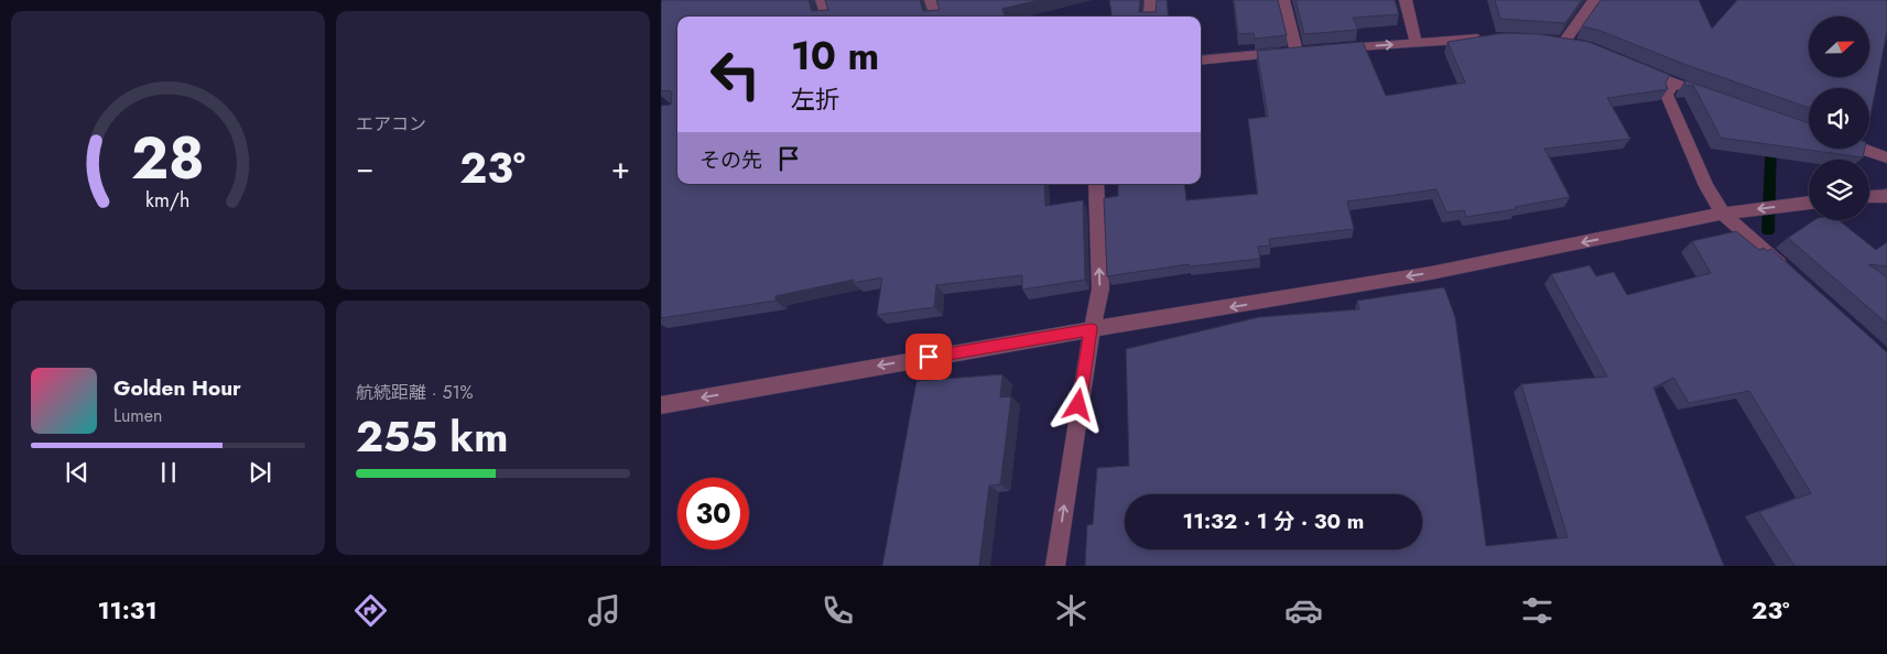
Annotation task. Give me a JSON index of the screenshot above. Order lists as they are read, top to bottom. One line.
{"north":"right","page":{"tile":["エアコン",["航続距離 · 51%","255 km"]],"turn":["10 m","左折"],"then":"その先","heat":["−","23°","+"],"song":["Golden Hour","Lumen"],"limit":"30","trip":"11:32 · 1 分 · 30 m","tabs":["11:31","23°"],"gauge":["28","km/h"]}}
